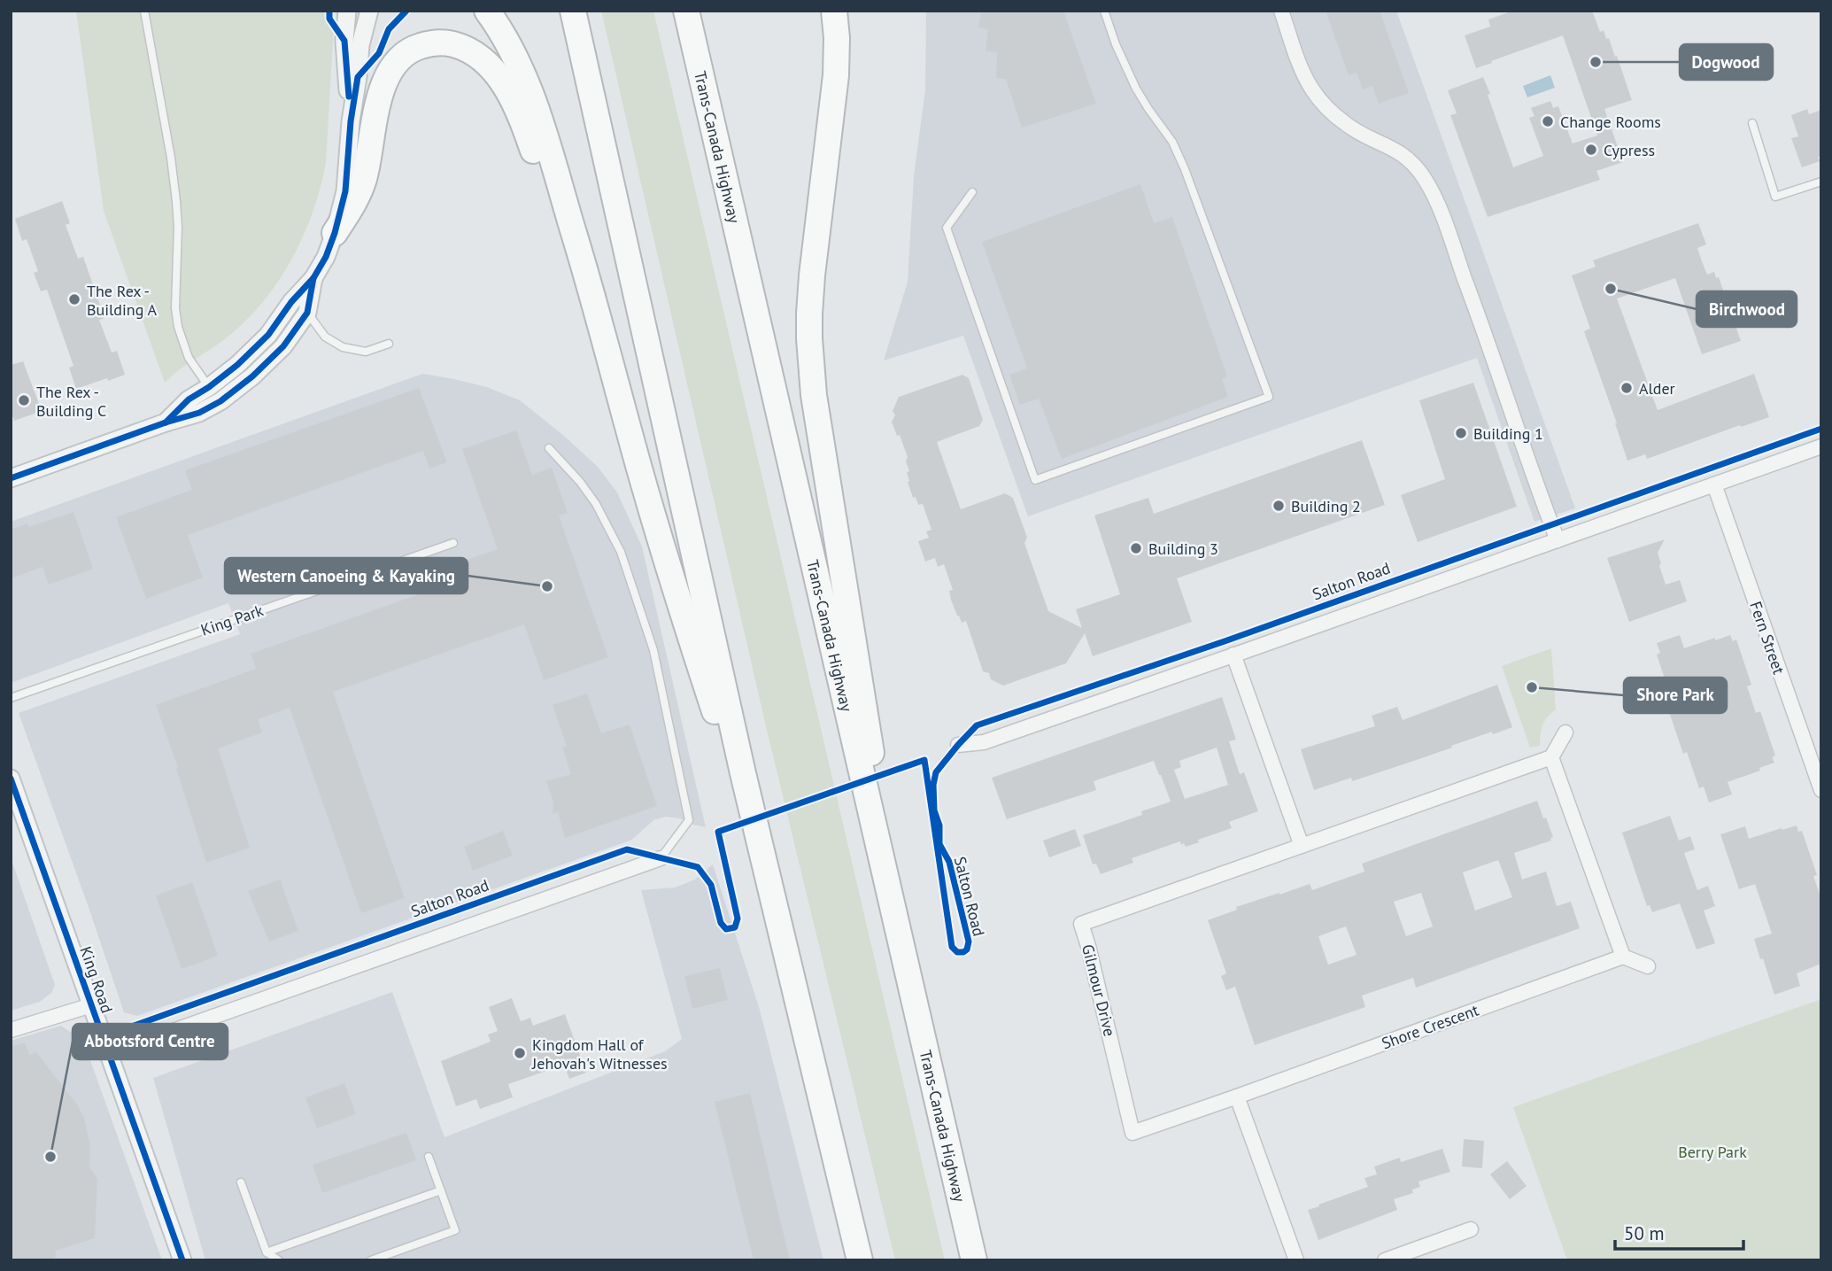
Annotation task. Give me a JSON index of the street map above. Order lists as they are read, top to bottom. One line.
{"streets":{"highway":["Trans-Canada Highway"],"street":["Salton Road","Fern Street","King Road","Gilmour Drive","Shore Crescent"],"lane":["King Park"]},"crossings":[["Salton Road","Fern Street"],["Salton Road","King Road"],["Gilmour Drive","Shore Crescent"]],"parks":["Berry Park"],"places":["Dogwood","Change Rooms","Cypress","Birchwood","The Rex - Building A","Alder","The Rex - Building C","Building 1","Building 2","Building 3","Western Canoeing & Kayaking","Shore Park","Kingdom Hall of Jehovah's Witnesses","Abbotsford Centre"],"scale_bar":"50 m"}
